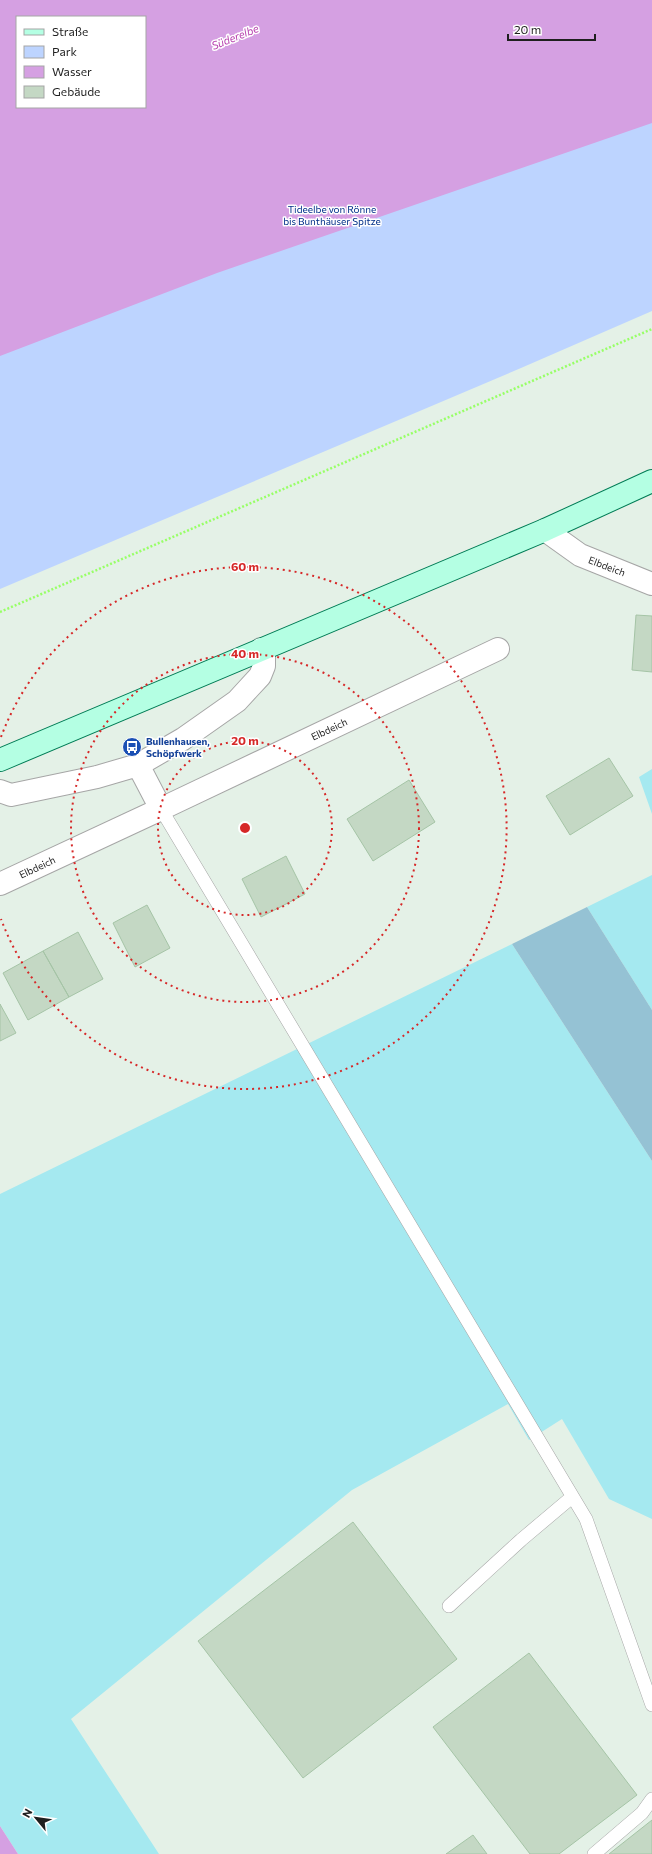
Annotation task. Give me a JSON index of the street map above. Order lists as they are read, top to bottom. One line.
{"streets":{"street":["Elbdeich"]},"water":["Süderelbe"],"parks":["Tideelbe von Rönne bis Bunthäuser Spitze"],"places":{"bus stop":["Bullenhausen, Schöpfwerk"]},"legend":["Straße","Park","Wasser","Gebäude"],"scale_bar":"20 m","north":"top left","rings":["60 m","40 m","20 m"]}
